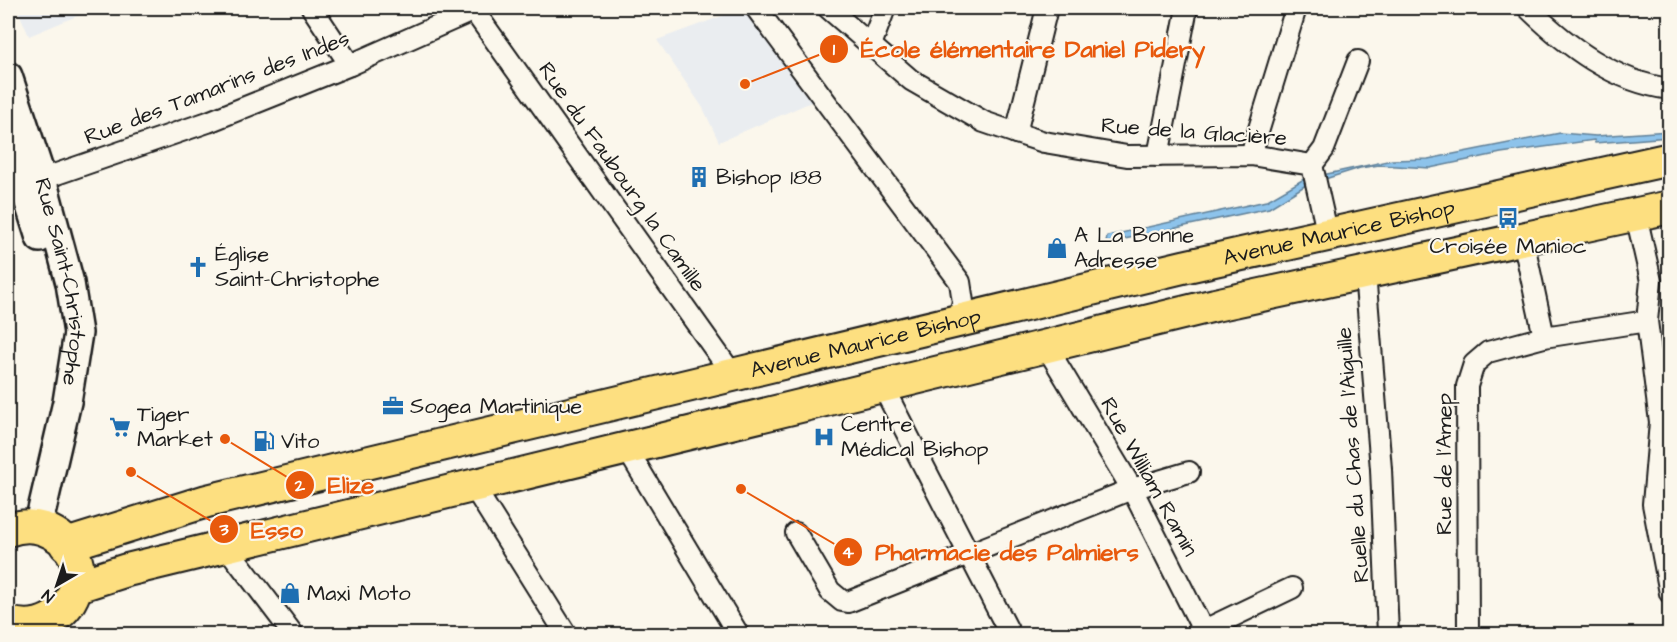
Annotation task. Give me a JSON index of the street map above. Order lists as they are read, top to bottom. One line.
{"streets":{"main road":["Avenue Maurice Bishop","Rue Saint-Christophe"],"street":["Rue des Tamarins des Indes","Rue de la Glacière","Rue du Faubourg la Camille","Ruelle du Chas de l'Aiguille","Rue de l'Amep","Rue William Ramin"]},"crossings":[["Rue des Tamarins des Indes","Rue du Faubourg la Camille"],["Rue des Tamarins des Indes","Rue Saint-Christophe"],["Rue du Faubourg la Camille","Avenue Maurice Bishop"],["Avenue Maurice Bishop","Ruelle du Chas de l'Aiguille"],["Avenue Maurice Bishop","Rue William Ramin"]],"places":{"other":["École élémentaire Daniel Pidery","Elize","Esso","Pharmacie des Palmiers"],"building":["Bishop 188"],"bus stop":["Croisée Manioc"],"shop":["A La Bonne Adresse","Maxi Moto"],"church":["Église Saint-Christophe"],"office":["Sogea Martinique"],"supermarket":["Tiger Market"],"hospital":["Centre Médical Bishop"],"fuel station":["Vito"]},"north":"bottom left"}
